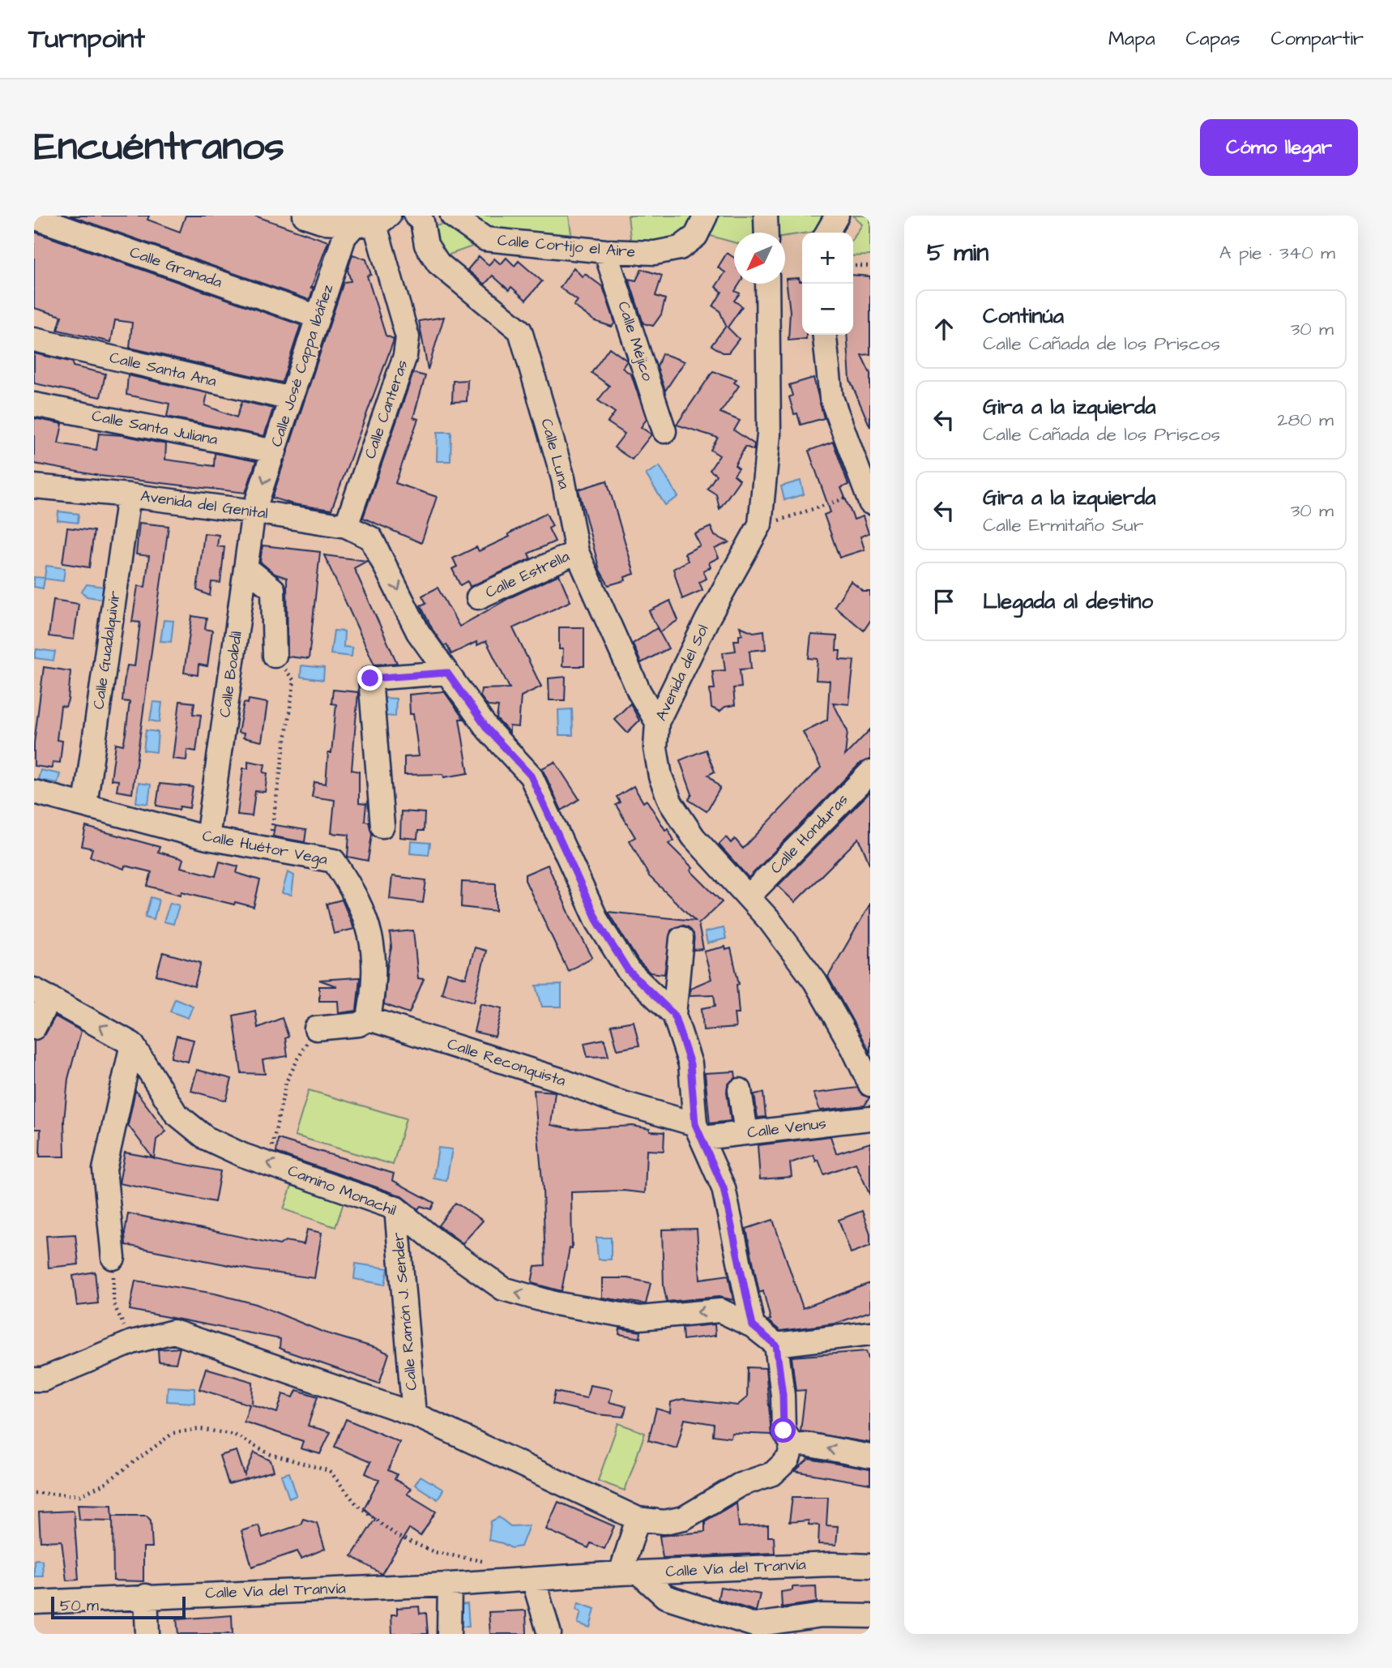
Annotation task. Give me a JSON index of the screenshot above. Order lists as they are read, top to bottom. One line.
{"streets":{"street":["Calle Cortijo el Aire","Calle Granada","Calle Méjico","Calle José Cappa Ibáñez","Calle Santa Ana","Calle Canteras","Calle Santa Juliana","Calle Luna","Avenida del Genital","Calle Estrella","Calle Guadalquivir","Avenida del Sol","Calle Boabdil","Calle Honduras","Calle Huétor Vega","Calle Reconquista","Calle Venus","Camino Monachil","Calle Ramón J. Sender","Calle Vía del Tranvía"]},"crossings":[["Calle Cortijo el Aire","Calle Méjico"],["Calle Granada","Calle José Cappa Ibáñez"],["Calle José Cappa Ibáñez","Calle Santa Ana"],["Calle José Cappa Ibáñez","Calle Canteras"],["Calle José Cappa Ibáñez","Calle Santa Juliana"],["Calle José Cappa Ibáñez","Avenida del Genital"],["Calle José Cappa Ibáñez","Calle Boabdil"],["Calle Canteras","Avenida del Genital"],["Calle Luna","Calle Estrella"],["Calle Luna","Avenida del Sol"],["Avenida del Genital","Calle Guadalquivir"],["Avenida del Genital","Calle Boabdil"],["Calle Guadalquivir","Calle Huétor Vega"],["Avenida del Sol","Calle Honduras"],["Calle Boabdil","Calle Huétor Vega"],["Calle Huétor Vega","Calle Reconquista"],["Calle Reconquista","Calle Venus"],["Camino Monachil","Calle Ramón J. Sender"]],"one_way":["Avenida del Genital"],"scale_bar":"50 m","north":"bottom left","page":{"header":"Turnpoint","nav":["Mapa","Capas","Compartir"],"buttons":"Cómo llegar","title":"Encuéntranos","heading":["5 min","A pie · 340 m"],"map_buttons":["+","−"],"list":[["Continúa","Calle Cañada de los Priscos","30 m"],["Gira a la izquierda","Calle Cañada de los Priscos","280 m"],["Gira a la izquierda","Calle Ermitaño Sur","30 m"],"Llegada al destino"],"scale":"50 m"}}
